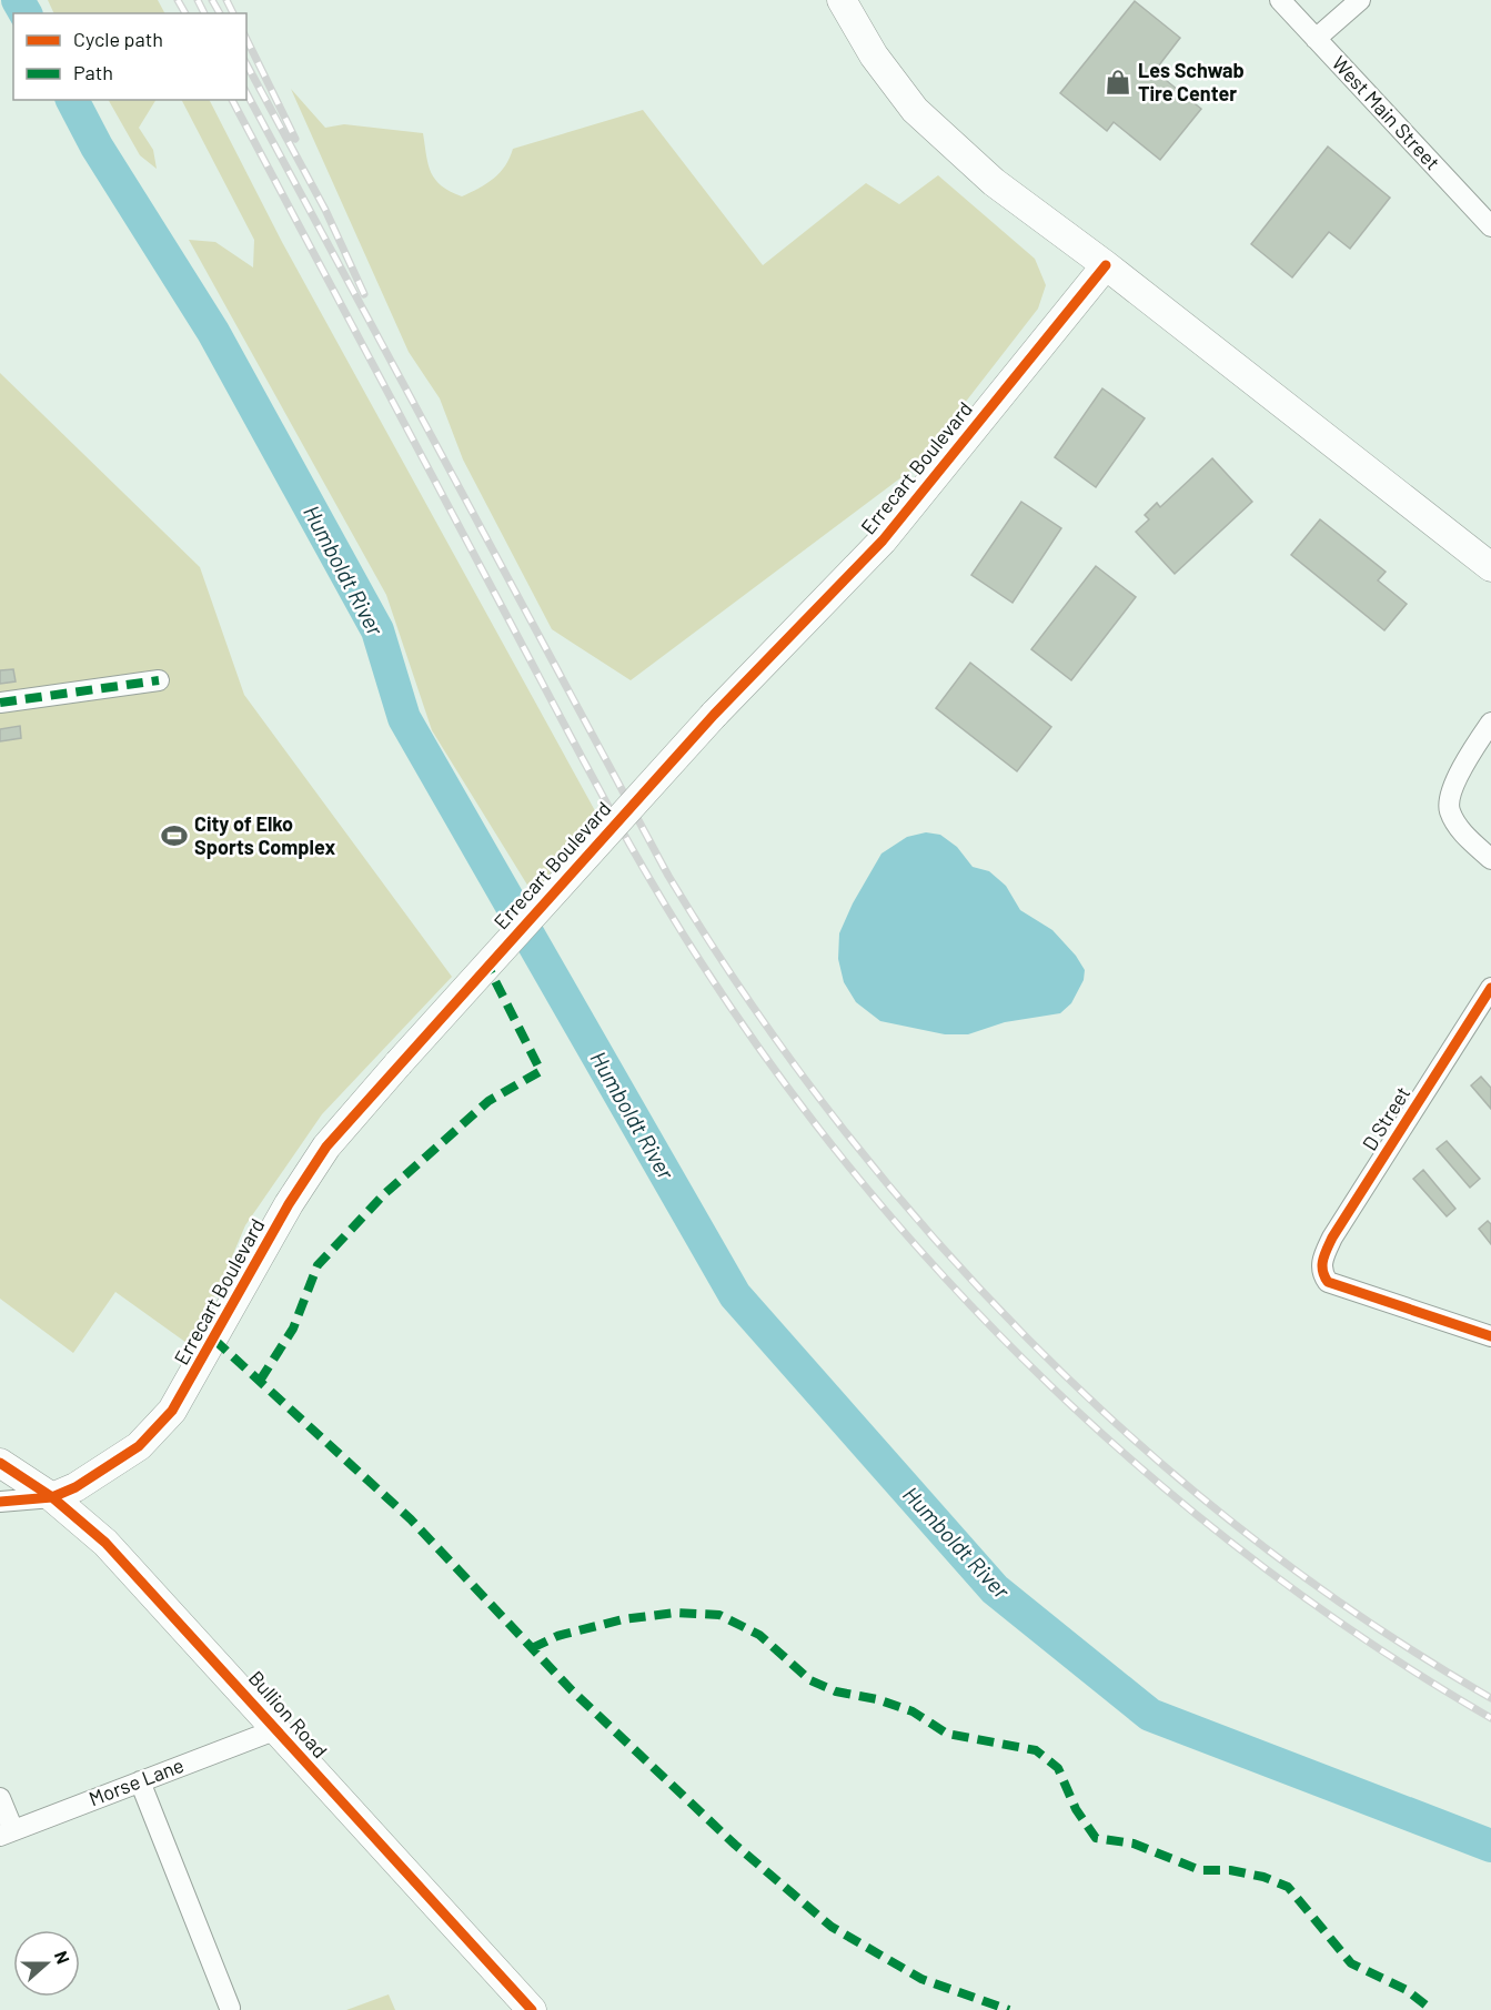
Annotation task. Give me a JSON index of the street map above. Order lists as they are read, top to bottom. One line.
{"streets":{"street":["West Main Street","Errecart Boulevard","D Street","Bullion Road","Morse Lane"]},"crossings":[["Errecart Boulevard","Bullion Road"],["Bullion Road","Morse Lane"]],"water":["Humboldt River"],"places":{"shop":["Les Schwab Tire Center"],"sports":["City of Elko Sports Complex"]},"legend":["Cycle path","Path"],"north":"right"}
